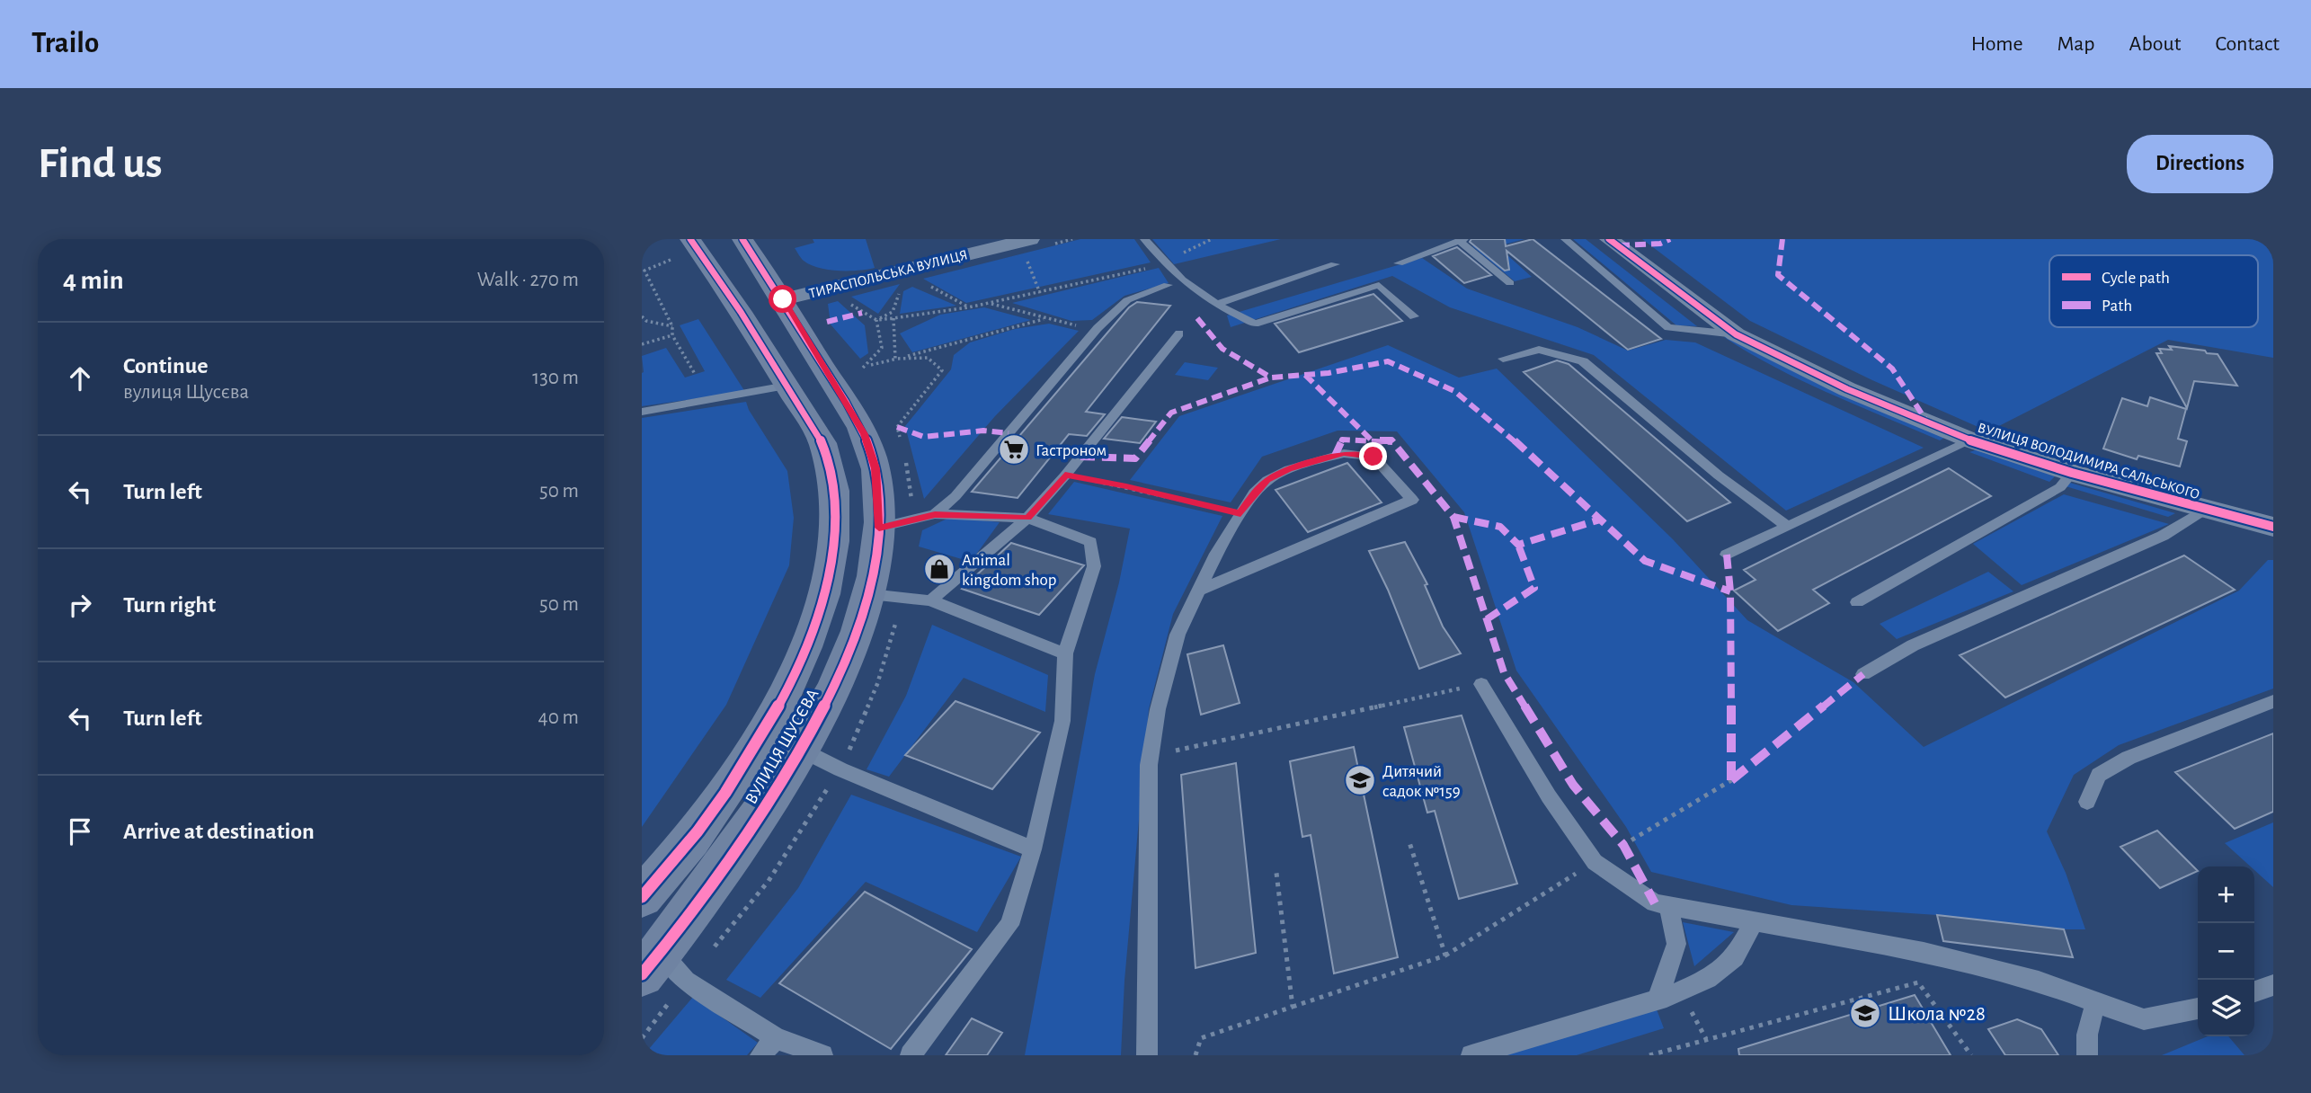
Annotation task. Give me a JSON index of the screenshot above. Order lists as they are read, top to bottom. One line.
{"streets":{"main road":["ВУЛИЦЯ ЩУСЄВА"],"street":["ТИРАСПОЛЬСЬКА ВУЛИЦЯ","ВУЛИЦЯ ВОЛОДИМИРА САЛЬСЬКОГО"]},"crossings":[["ТИРАСПОЛЬСЬКА ВУЛИЦЯ","ВУЛИЦЯ ЩУСЄВА"]],"places":{"supermarket":["Гастроном"],"shop":["Animal kingdom shop"],"school or university":["Дитячий садок №159","Школа №28"]},"legend":["Cycle path","Path"],"page":{"header":"Trailo","nav":["Home","Map","About","Contact"],"buttons":"Directions","title":"Find us","heading":["4 min","Walk · 270 m"],"list":[["Continue","вулиця Щусєва","130 m"],["Turn left","50 m"],["Turn right","50 m"],["Turn left","40 m"],"Arrive at destination"],"map_buttons":["+","−"]}}
